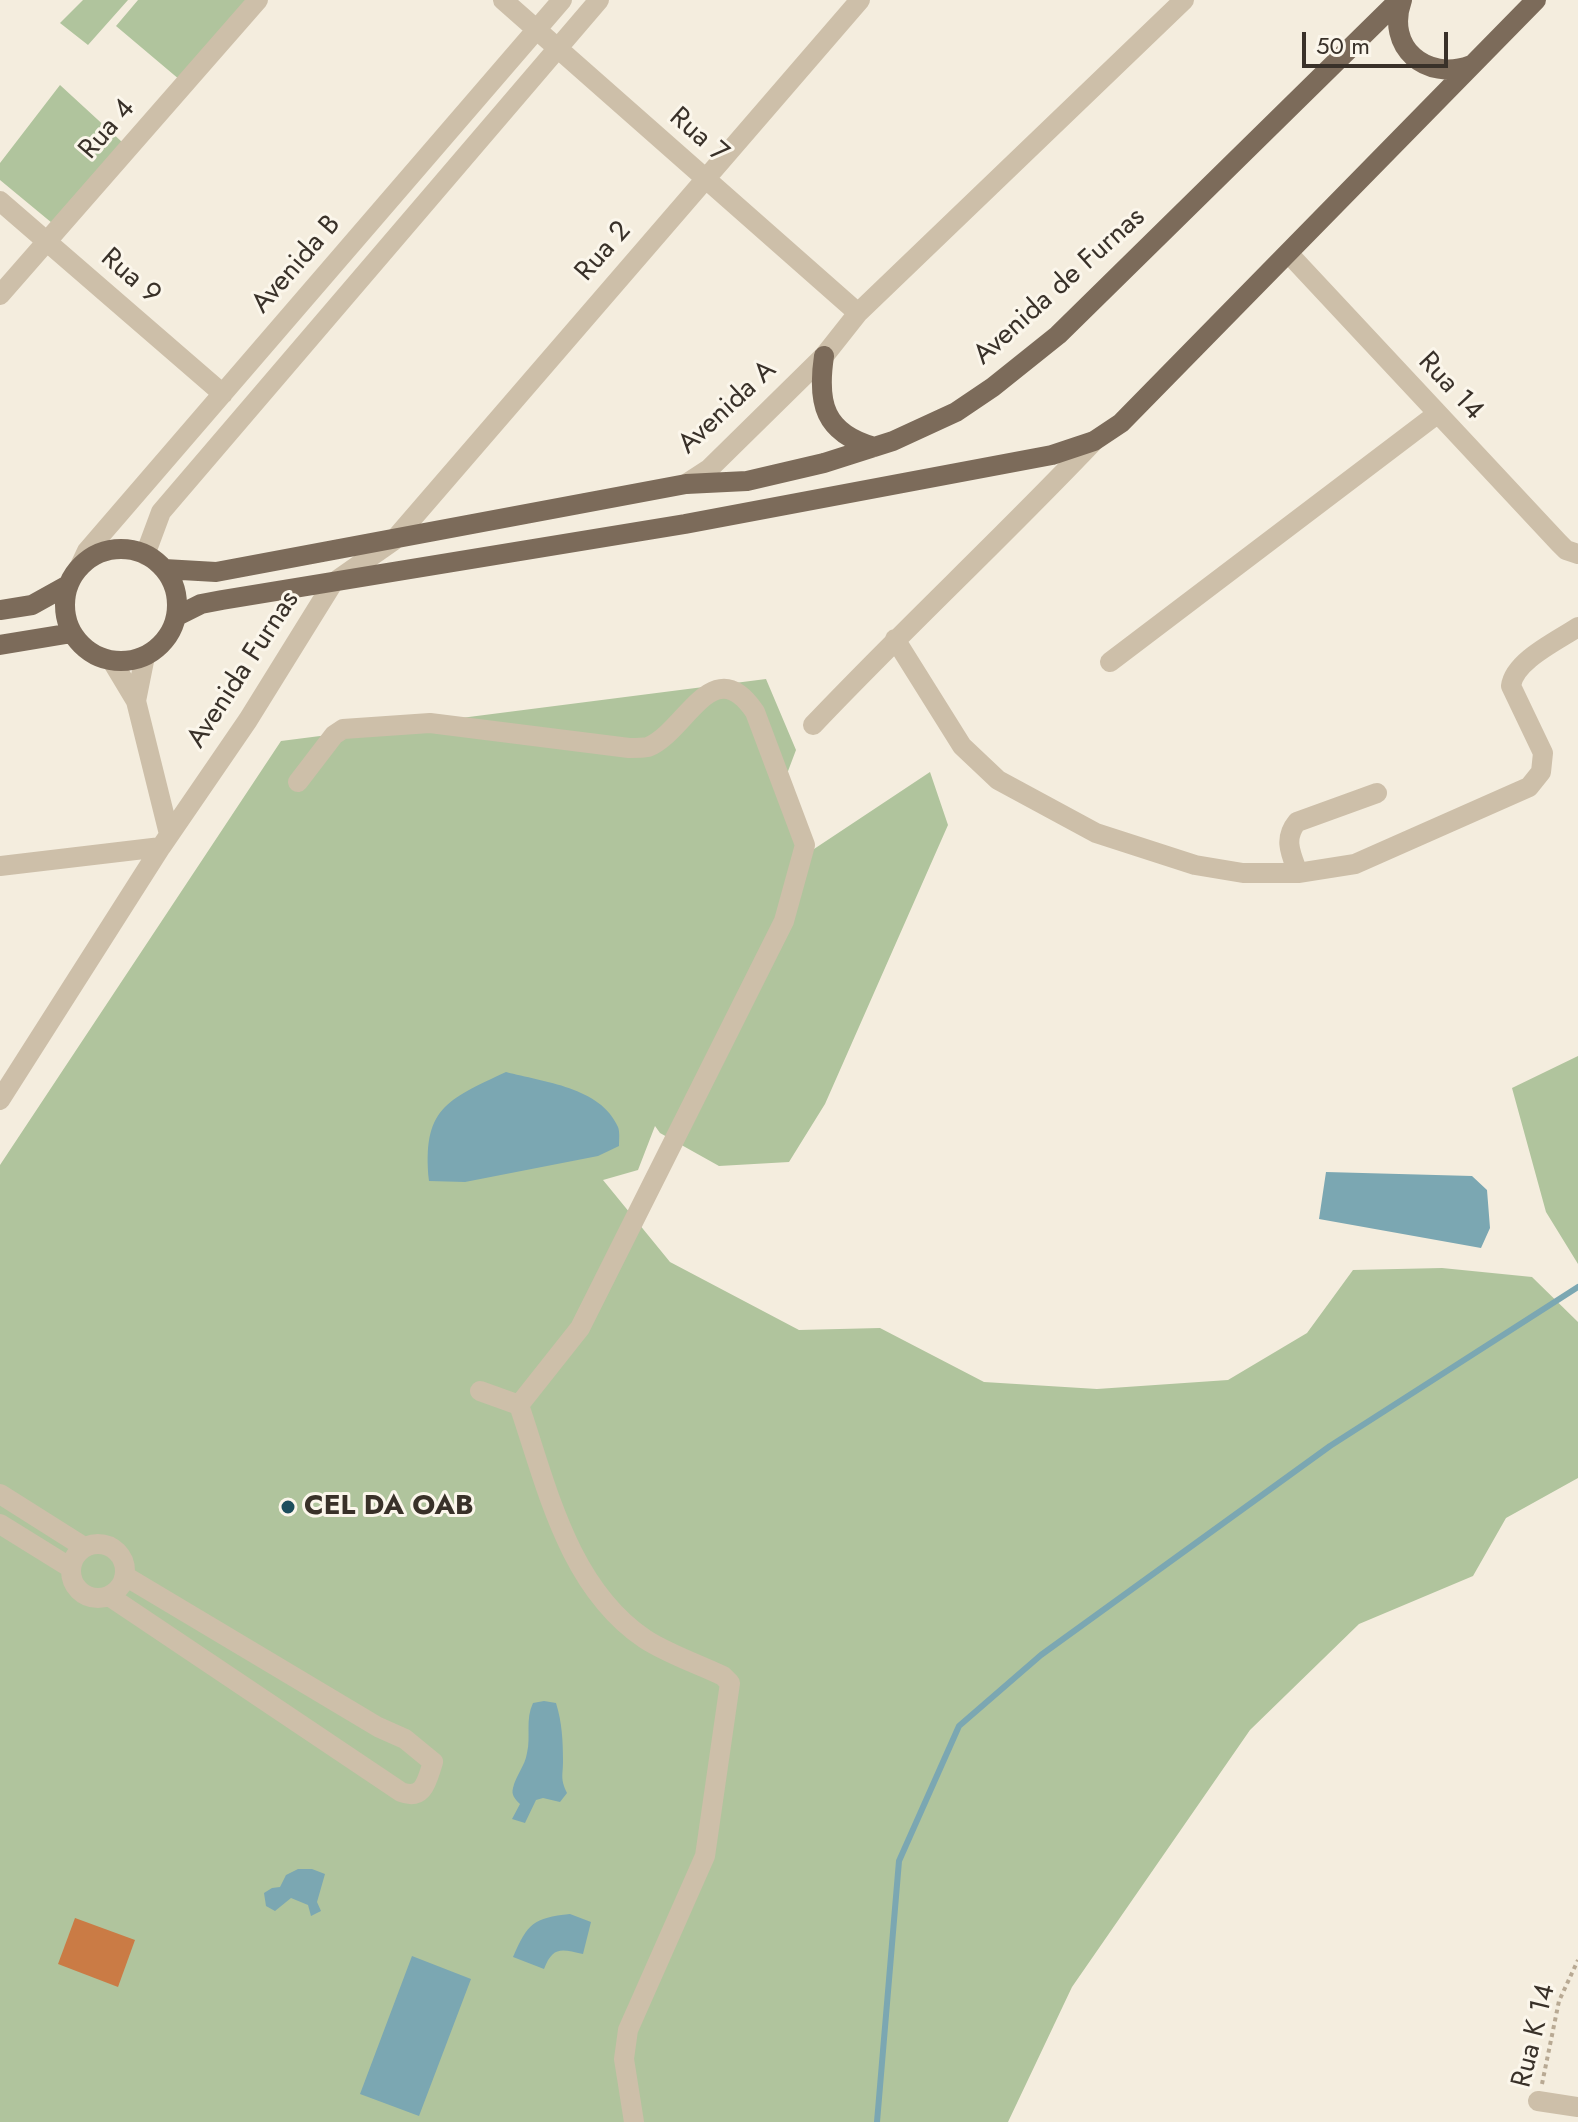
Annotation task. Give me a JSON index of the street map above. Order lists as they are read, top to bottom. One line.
{"streets":{"main road":["Avenida de Furnas","Avenida A"],"street":["Rua 4","Rua 7","Rua 2","Avenida B","Rua 9","Rua 14","Avenida Furnas"],"path":["Rua K 14"]},"crossings":[["Rua 4","Rua 9"],["Rua 7","Rua 2"],["Rua 7","Avenida B"],["Rua 7","Avenida A"],["Rua 2","Avenida A"],["Rua 2","Avenida Furnas"],["Avenida B","Rua 9"],["Avenida B","Avenida A"],["Avenida de Furnas","Avenida A"],["Avenida A","Avenida Furnas"]],"places":["CEL DA OAB"],"scale_bar":"50 m"}
